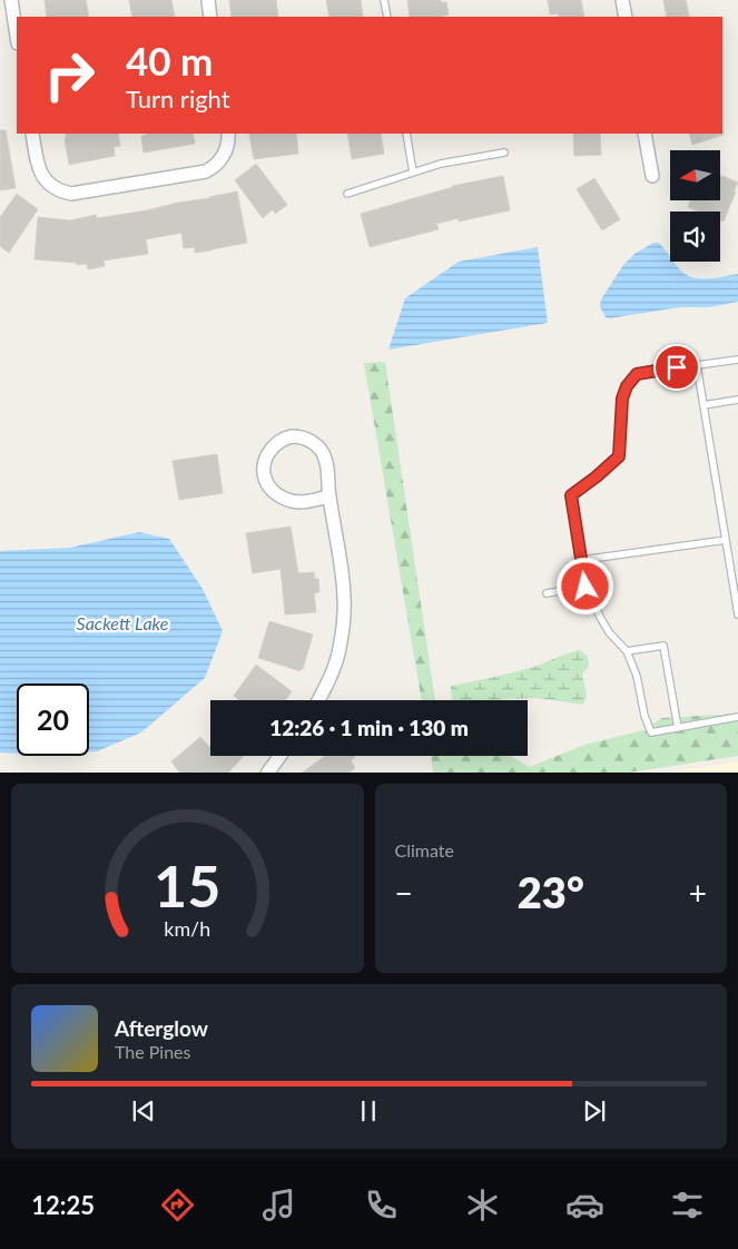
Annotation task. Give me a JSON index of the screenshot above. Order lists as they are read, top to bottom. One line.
{"water":["Sackett Lake"],"north":"left","page":{"turn":["40 m","Turn right"],"limit":"20","trip":"12:26 · 1 min · 130 m","tile":"Climate","heat":["−","23°","+"],"song":["Afterglow","The Pines"],"tabs":"12:25","gauge":["15","km/h"]}}
